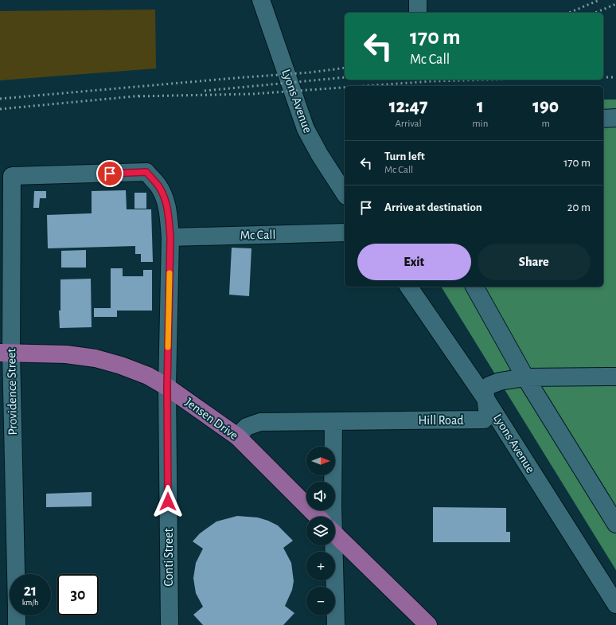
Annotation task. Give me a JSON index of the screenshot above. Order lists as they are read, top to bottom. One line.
{"streets":{"main road":["Jensen Drive"],"street":["Lyons Avenue","Mc Call","Providence Street","Hill Road","Conti Street"]},"crossings":[["Lyons Avenue","Hill Road"],["Mc Call","Conti Street"],["Providence Street","Jensen Drive"],["Providence Street","Conti Street"],["Jensen Drive","Hill Road"],["Jensen Drive","Conti Street"]],"north":"right","page":{"turn":["170 m","Mc Call"],"eta":["12:47","Arrival","1","min","190","m"],"list":[{"name":"Turn left","note":"Mc Call","value":"170 m"},{"name":"Arrive at destination","value":"20 m"}],"buttons":["Exit","Share"],"map_buttons":["+","−"],"speed":"21 km/h","limit":"30"}}
